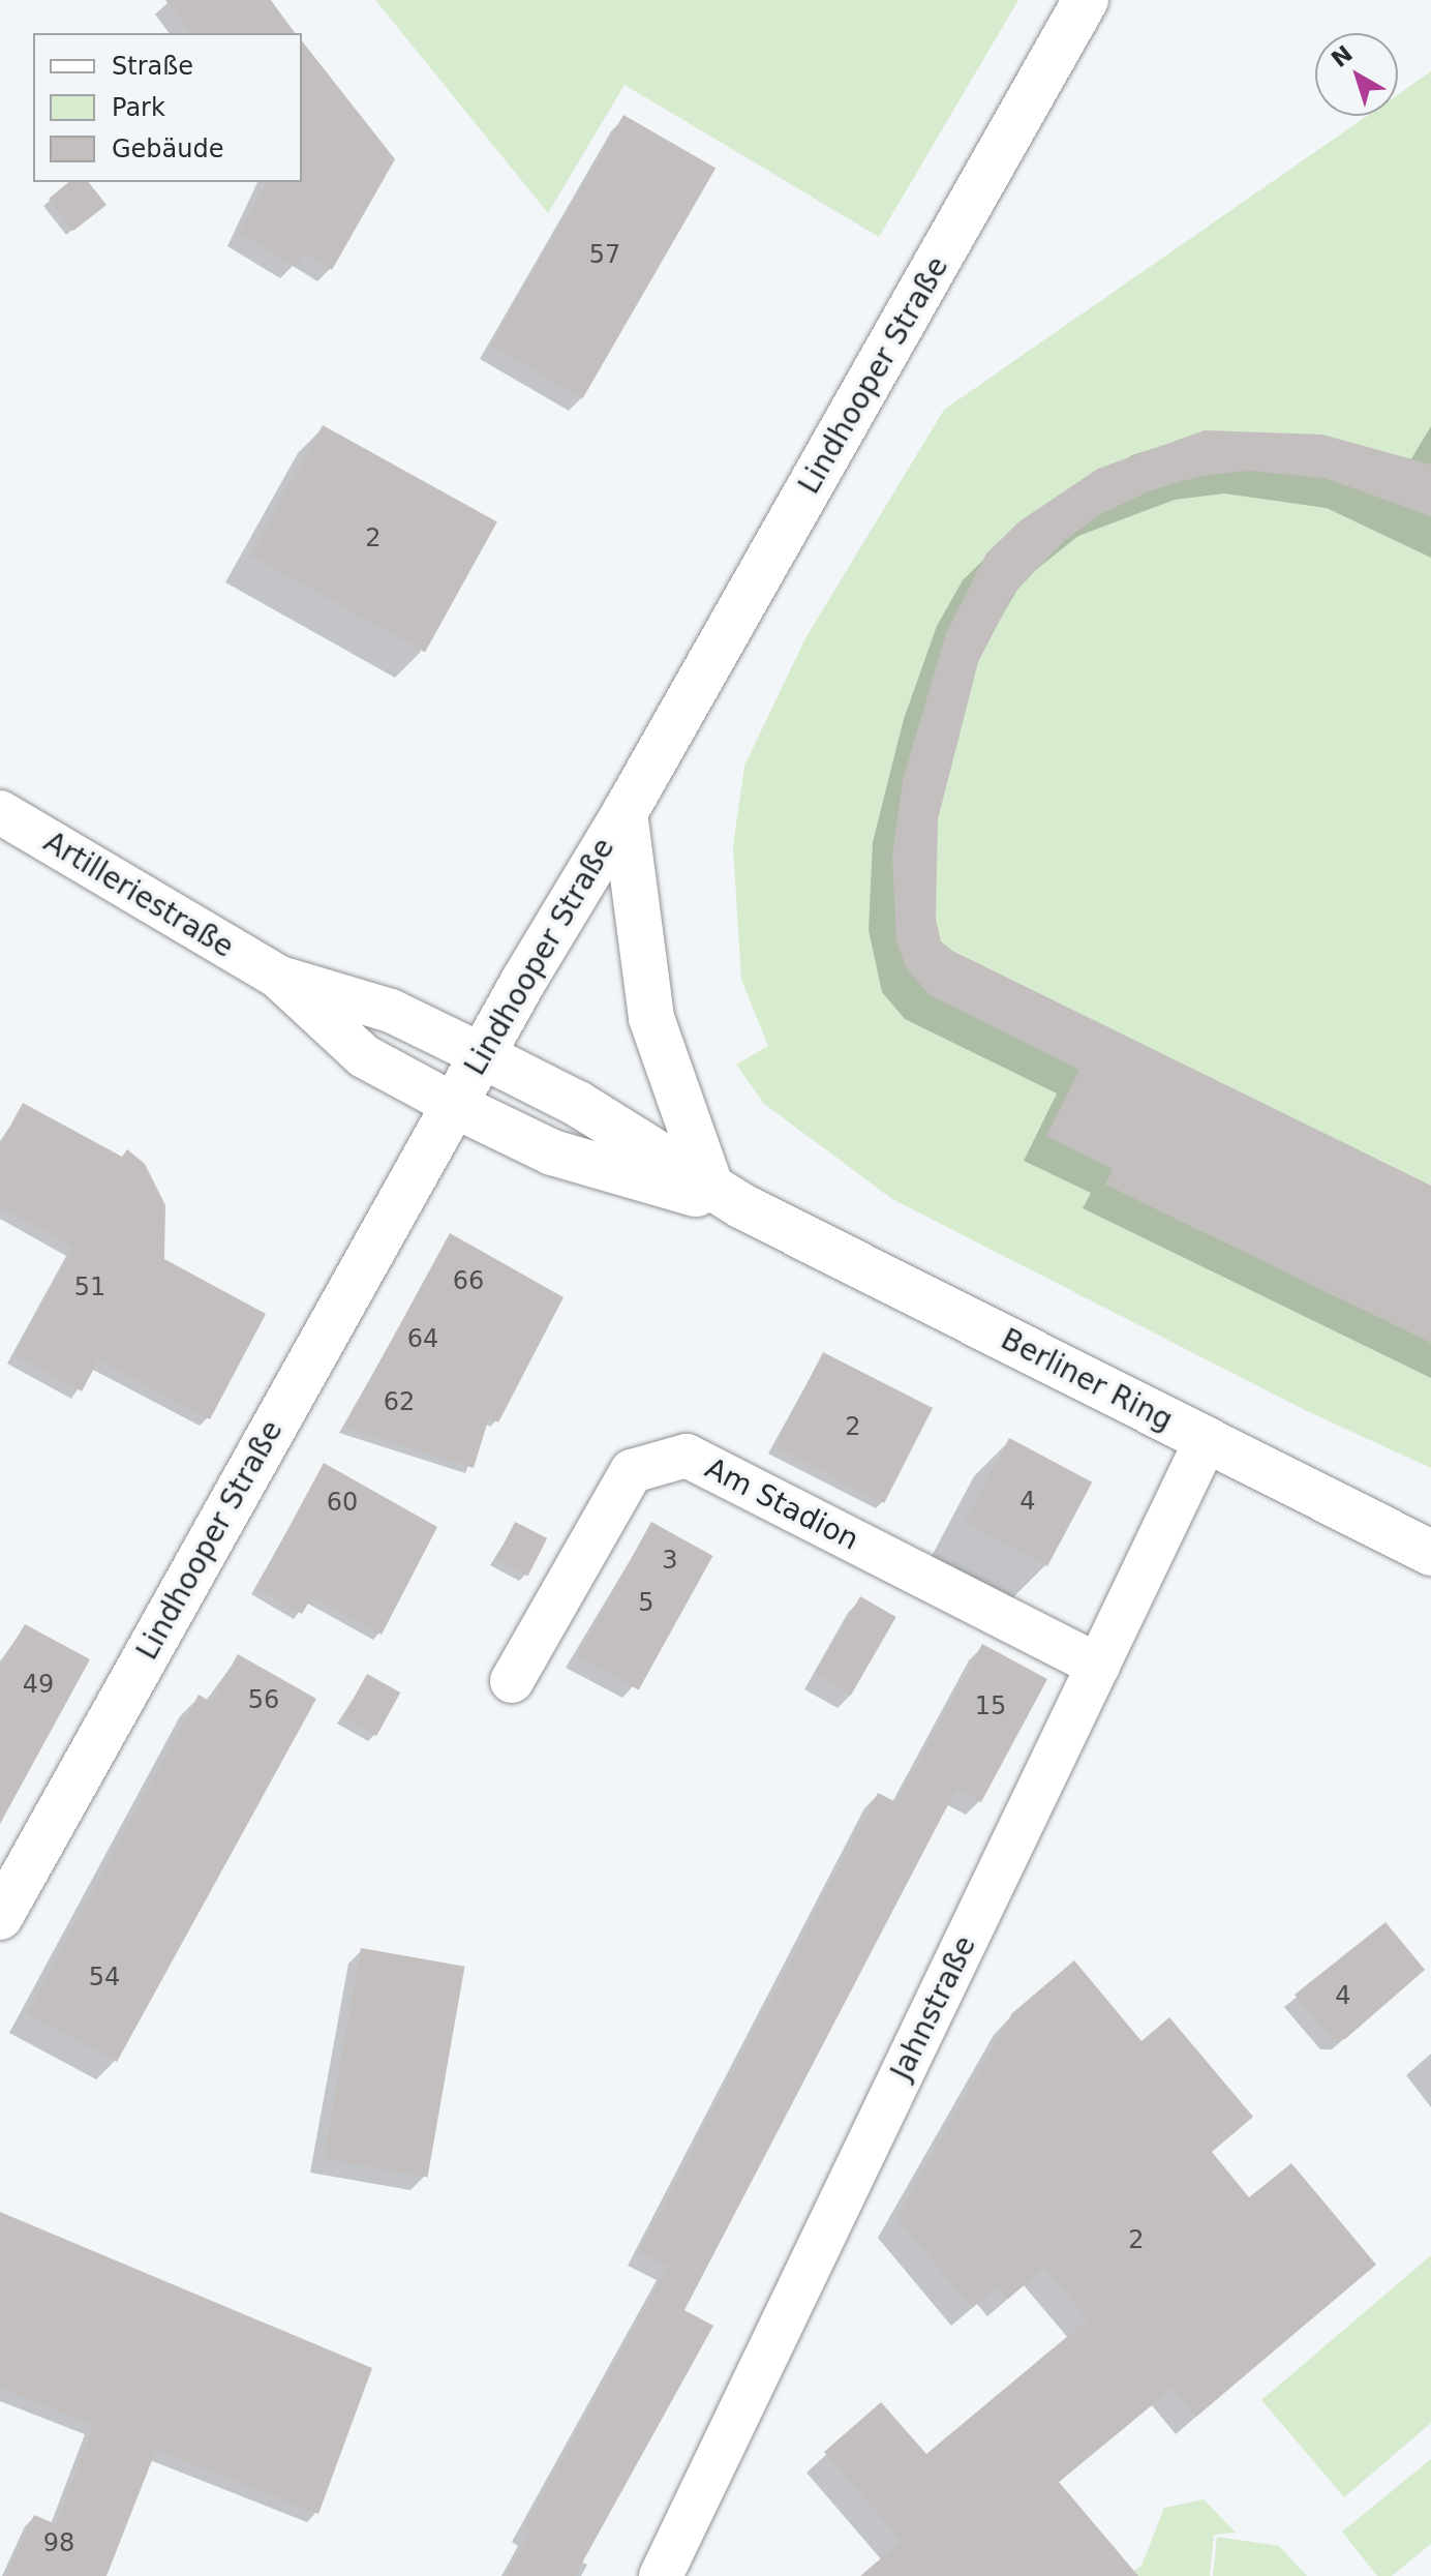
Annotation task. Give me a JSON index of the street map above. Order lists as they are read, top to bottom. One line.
{"streets":{"main road":["Lindhooper Straße","Berliner Ring"],"street":["Artilleriestraße","Am Stadion","Jahnstraße"]},"crossings":[["Lindhooper Straße","Artilleriestraße"],["Lindhooper Straße","Berliner Ring"],["Artilleriestraße","Berliner Ring"],["Berliner Ring","Jahnstraße"],["Am Stadion","Jahnstraße"]],"house_numbers":["57","2","66","51","64","62","2","4","60","3","5","49","56","15","54","4","2","98"],"legend":["Straße","Park","Gebäude"],"north":"top left"}
